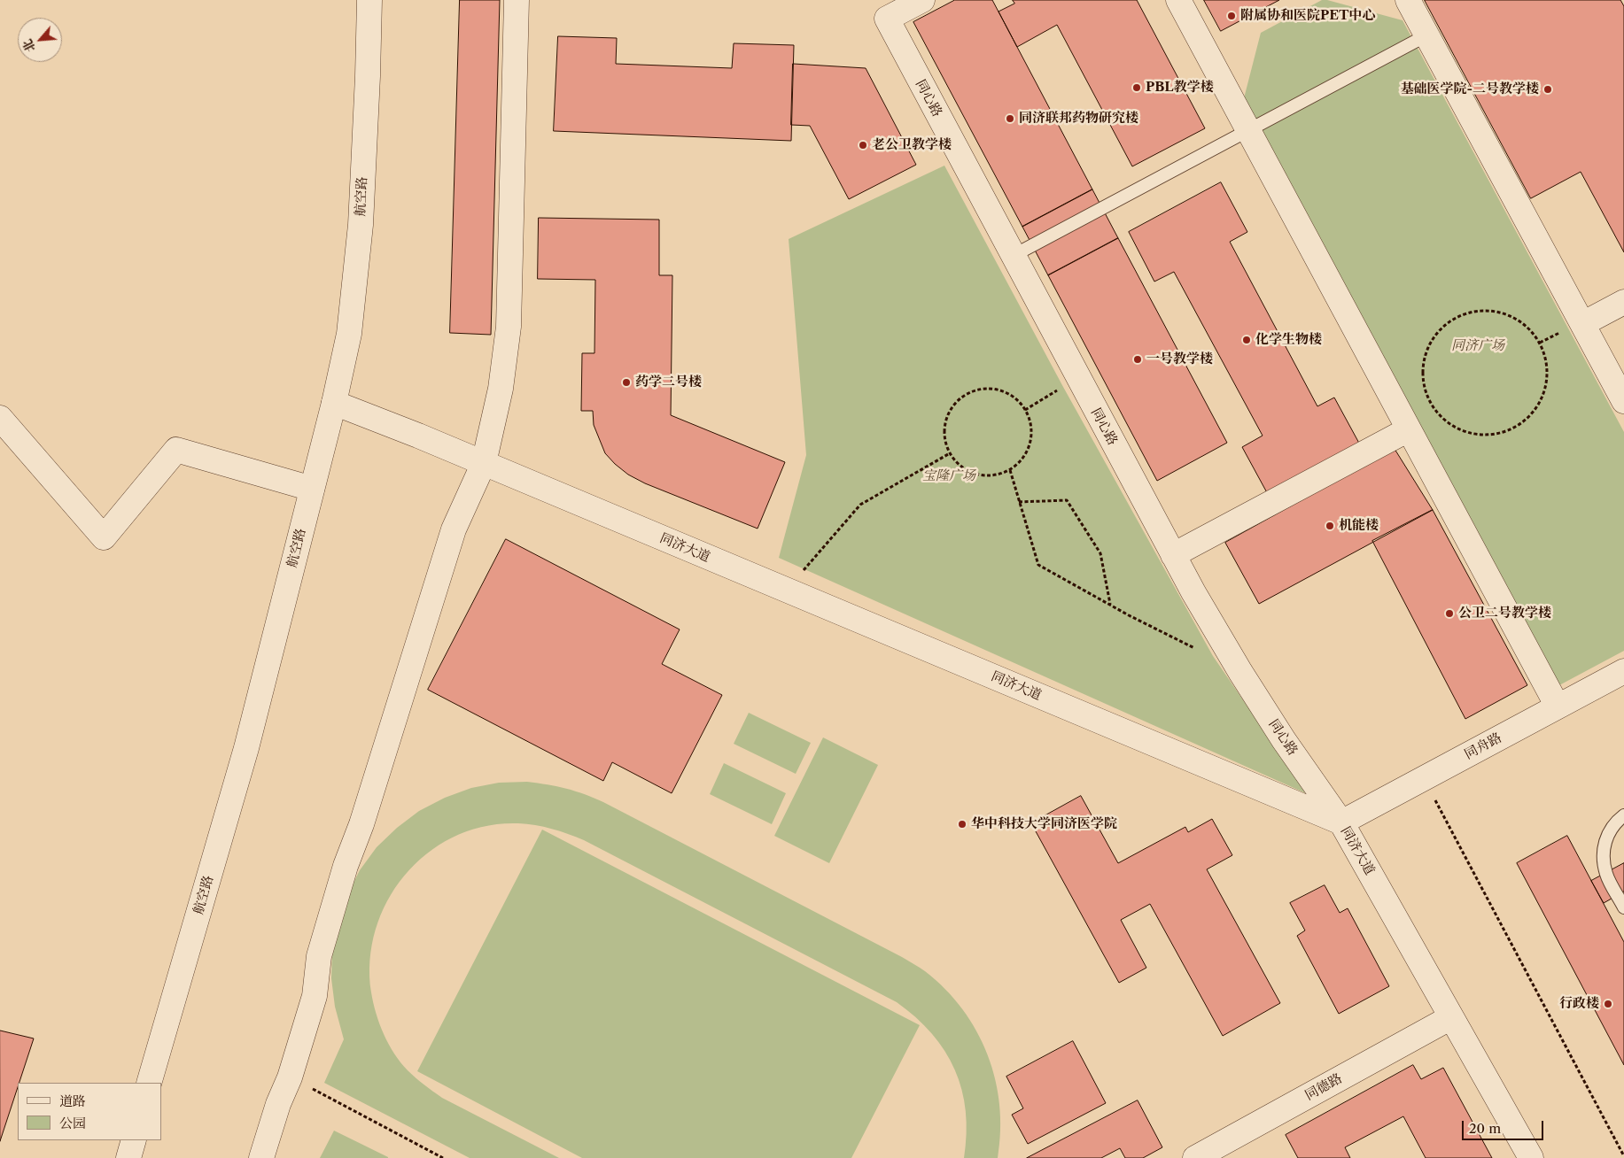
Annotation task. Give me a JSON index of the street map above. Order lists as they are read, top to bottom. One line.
{"streets":{"street":["同心路","航空路","同济大道","同舟路","同德路"]},"crossings":[["同心路","同济大道"],["同心路","同舟路"],["航空路","同济大道"],["同济大道","同舟路"],["同济大道","同德路"]],"parks":["同济广场","宝隆广场"],"places":["附属协和医院PET中心","PBL教学楼","基础医学院-二号教学楼","同济联邦药物研究楼","老公卫教学楼","化学生物楼","一号教学楼","药学二号楼","机能楼","公卫二号教学楼","华中科技大学同济医学院","行政楼"],"legend":["道路","公园"],"scale_bar":"20 m","north":"bottom left"}
